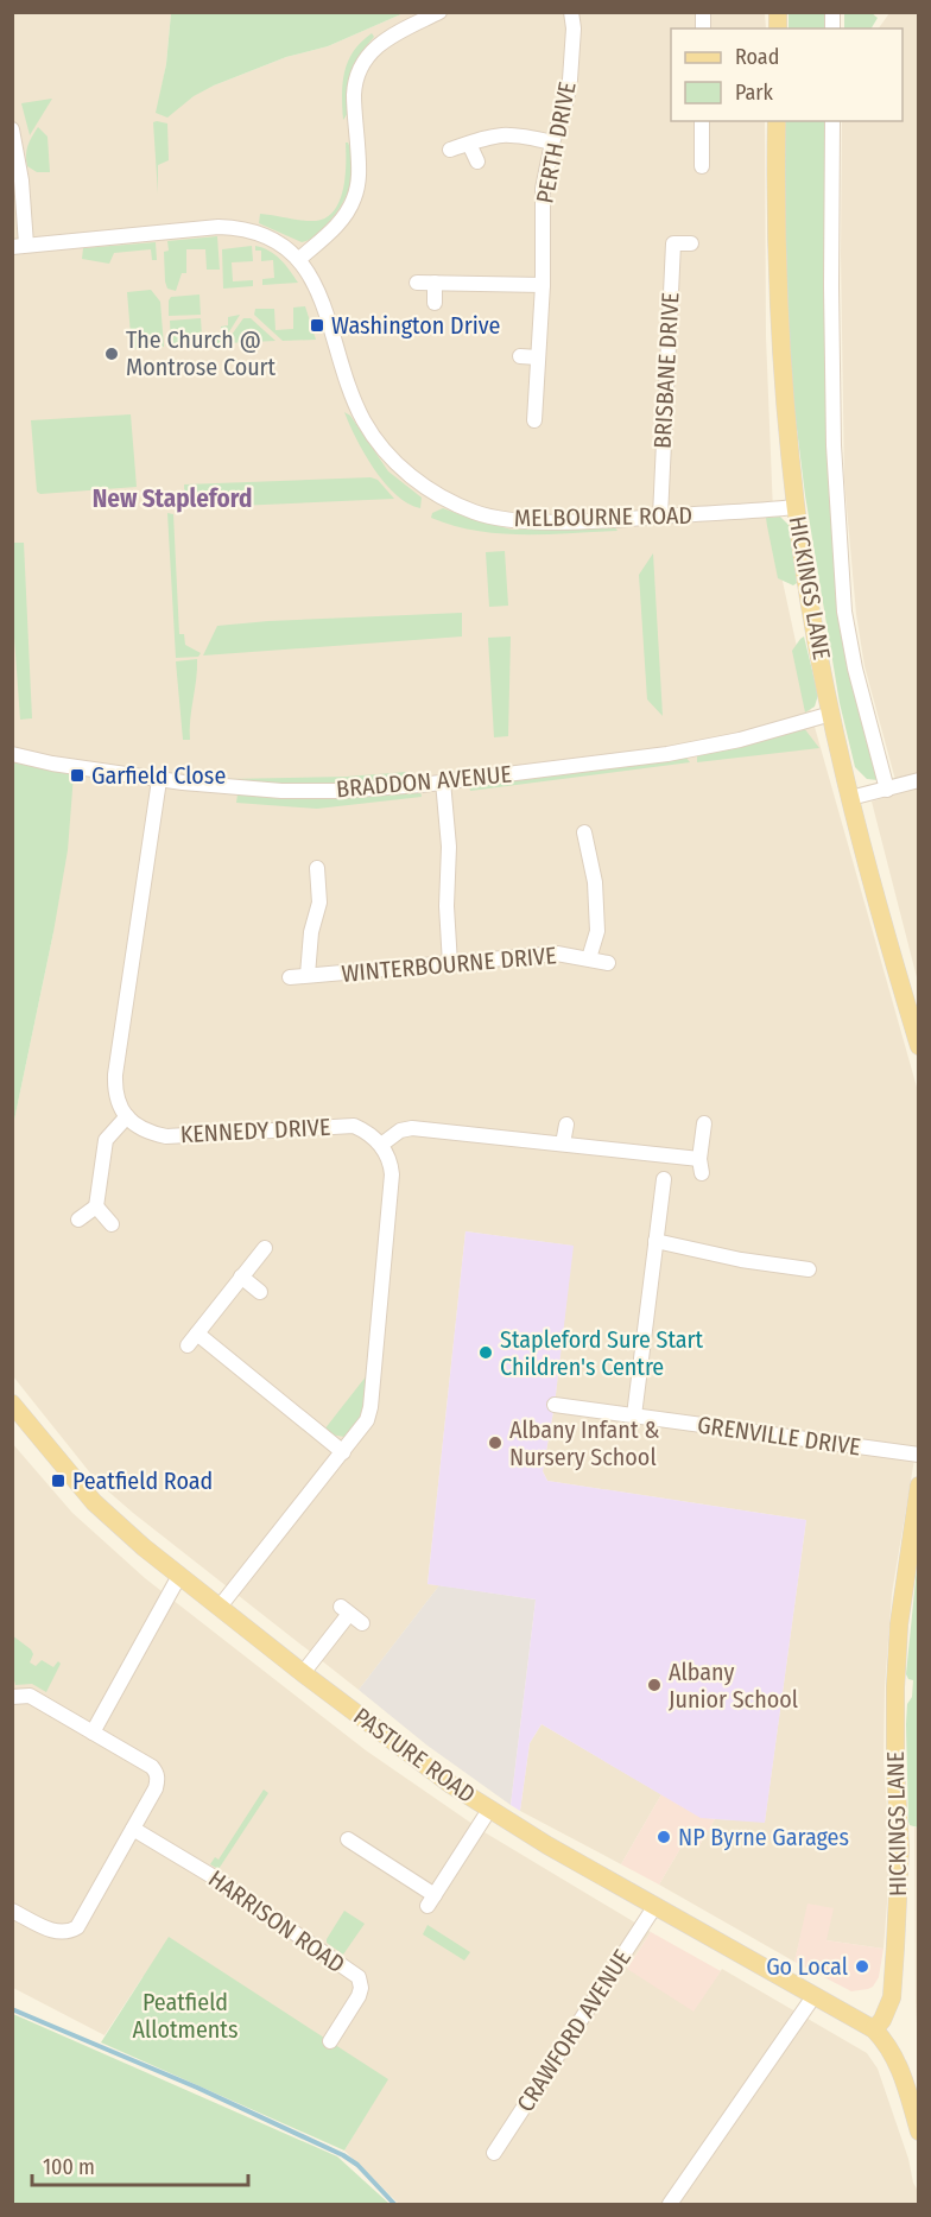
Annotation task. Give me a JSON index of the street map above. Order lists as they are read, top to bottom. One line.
{"streets":{"main road":["HICKINGS LANE","PASTURE ROAD"],"street":["PERTH DRIVE","BRISBANE DRIVE","MELBOURNE ROAD","BRADDON AVENUE","WINTERBOURNE DRIVE","KENNEDY DRIVE","GRENVILLE DRIVE","HARRISON ROAD","CRAWFORD AVENUE"]},"crossings":[["BRISBANE DRIVE","MELBOURNE ROAD"],["MELBOURNE ROAD","HICKINGS LANE"],["HICKINGS LANE","BRADDON AVENUE"],["HICKINGS LANE","PASTURE ROAD"],["PASTURE ROAD","CRAWFORD AVENUE"]],"districts":["New Stapleford"],"parks":["Peatfield Allotments"],"places":{"transit":["Washington Drive","Garfield Close","Peatfield Road"],"other":["The Church @ Montrose Court","Stapleford Sure Start Children's Centre","Albany Infant & Nursery School","Albany Junior School","NP Byrne Garages","Go Local"]},"legend":["Road","Park"],"scale_bar":"100 m"}
